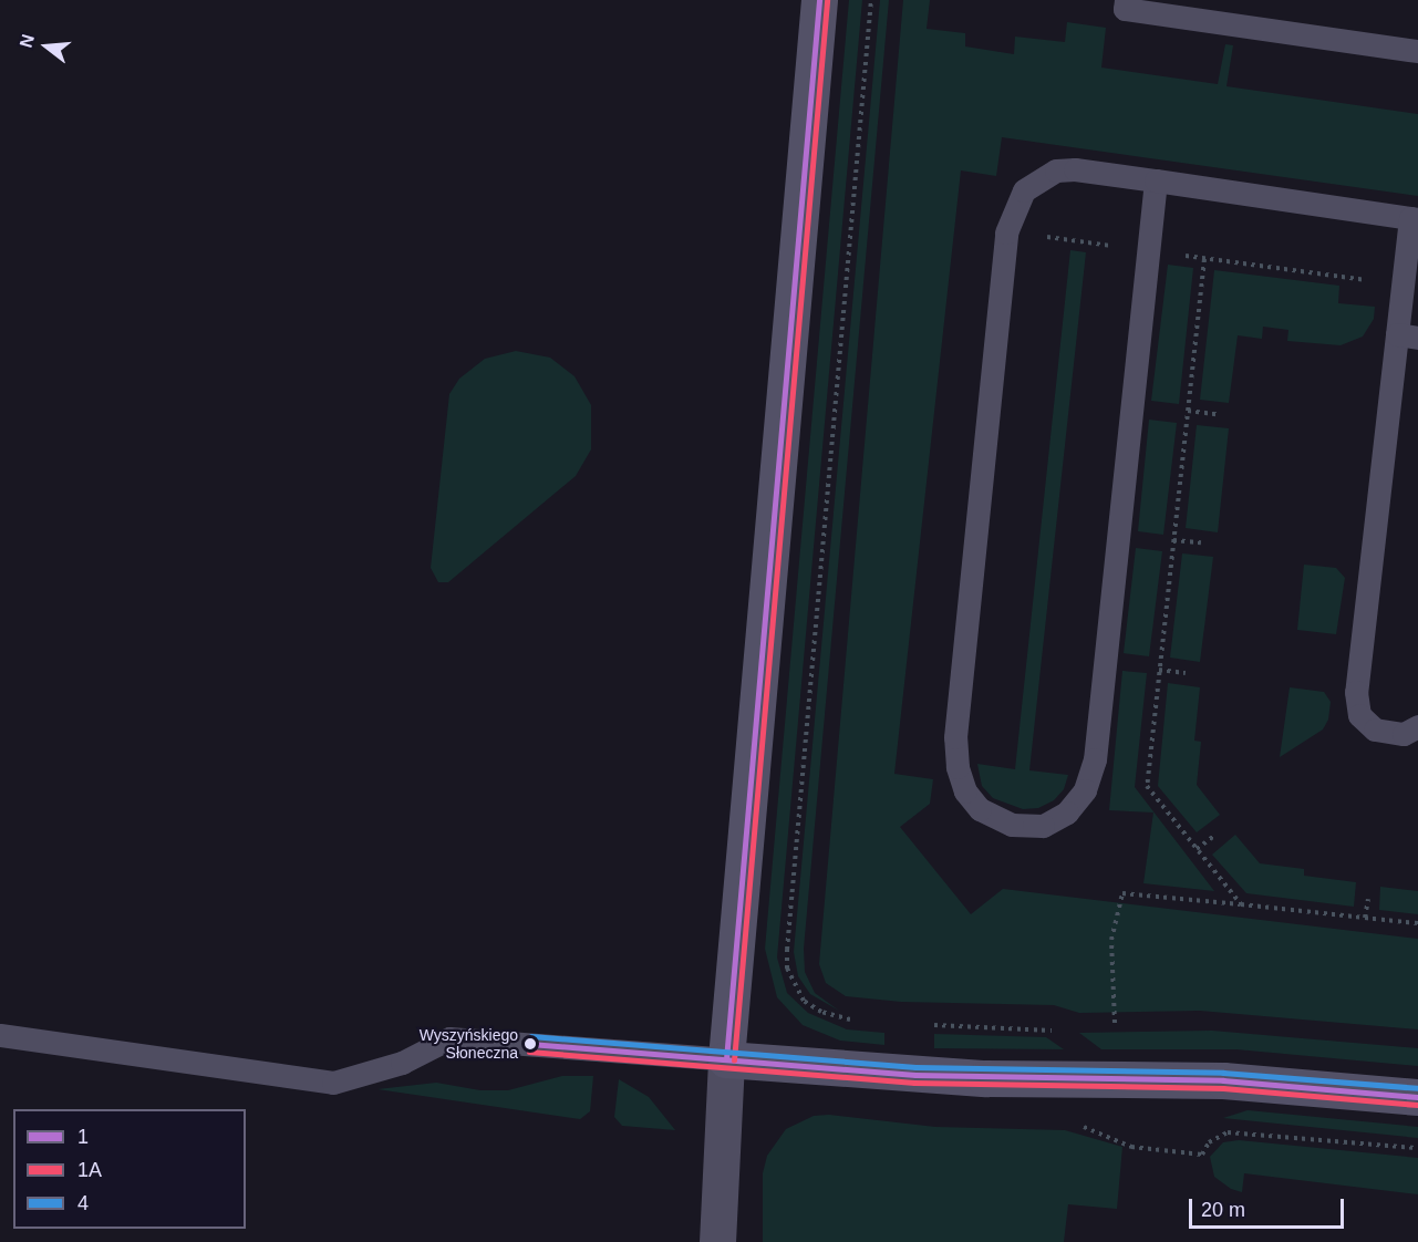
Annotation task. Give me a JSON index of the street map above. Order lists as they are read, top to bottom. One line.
{"places":["Wyszyńskiego Słoneczna"],"lines":["transit line 1","transit line 1A","transit line 4"],"legend":["1","1A","4"],"scale_bar":"20 m","north":"left"}
